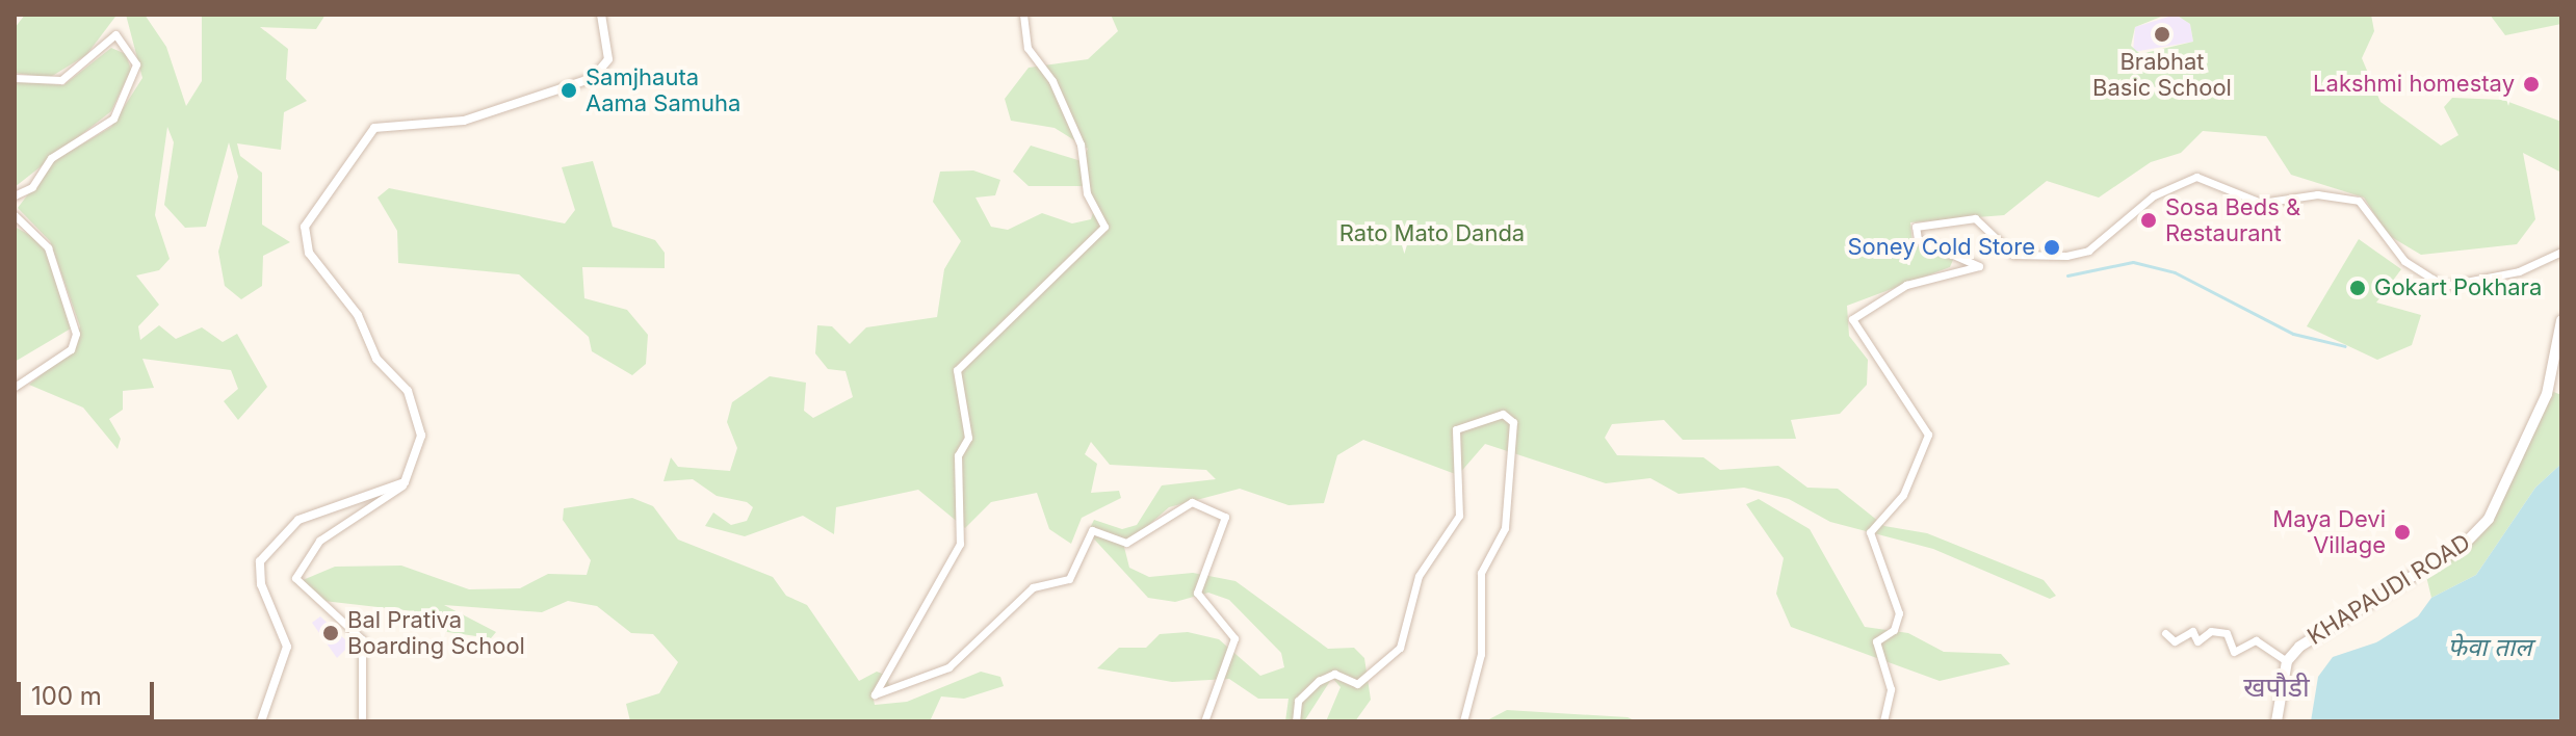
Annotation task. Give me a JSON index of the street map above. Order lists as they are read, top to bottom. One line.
{"streets":{"main road":["KHAPAUDI ROAD"]},"districts":["खपौडी"],"water":["फेवा ताल"],"parks":["Rato Mato Danda"],"places":["Brabhat Basic School","Lakshmi homestay","Samjhauta Aama Samuha","Sosa Beds & Restaurant","Soney Cold Store","Gokart Pokhara","Maya Devi Village","Bal Prativa Boarding School"],"scale_bar":"100 m"}
